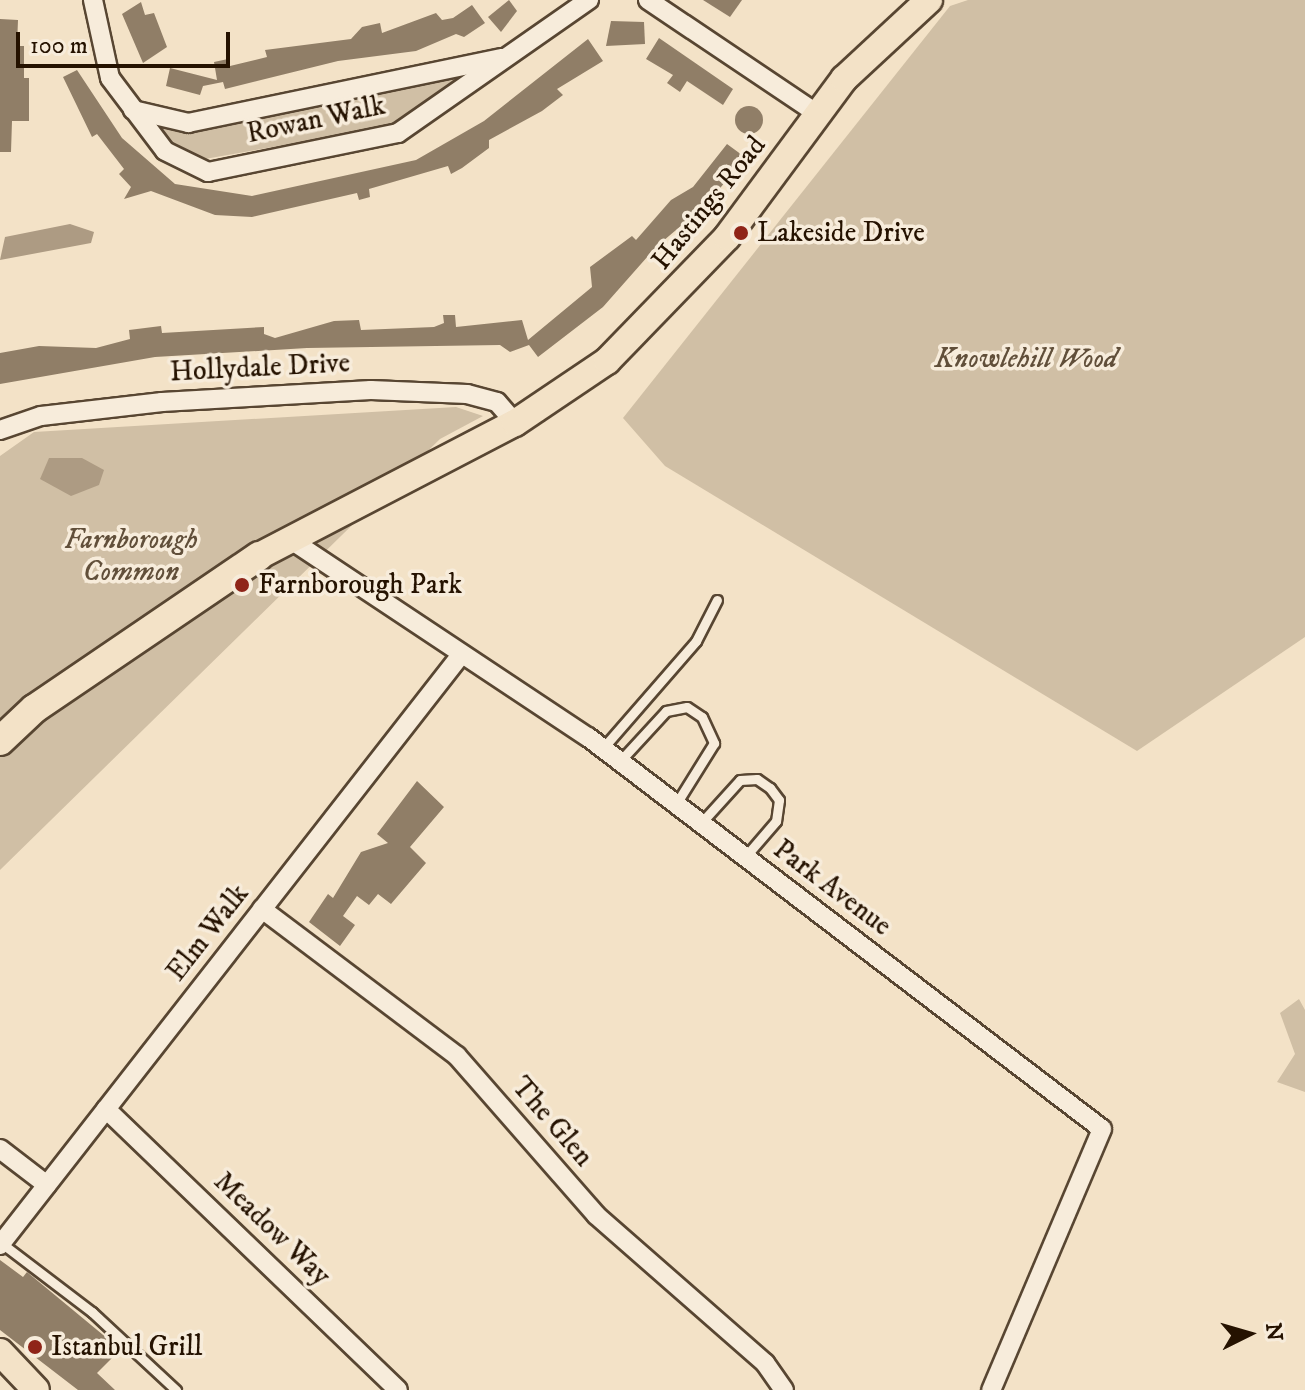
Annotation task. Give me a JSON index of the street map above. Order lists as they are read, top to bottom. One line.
{"streets":{"main road":["Hastings Road"],"street":["Rowan Walk","Hollydale Drive","Park Avenue","Elm Walk","The Glen","Meadow Way"]},"crossings":[["Hastings Road","Hollydale Drive"],["Park Avenue","Elm Walk"],["Elm Walk","The Glen"],["Elm Walk","Meadow Way"]],"parks":["Knowlehill Wood","Farnborough Common"],"places":["Lakeside Drive","Farnborough Park","Istanbul Grill"],"scale_bar":"100 m","north":"right"}
